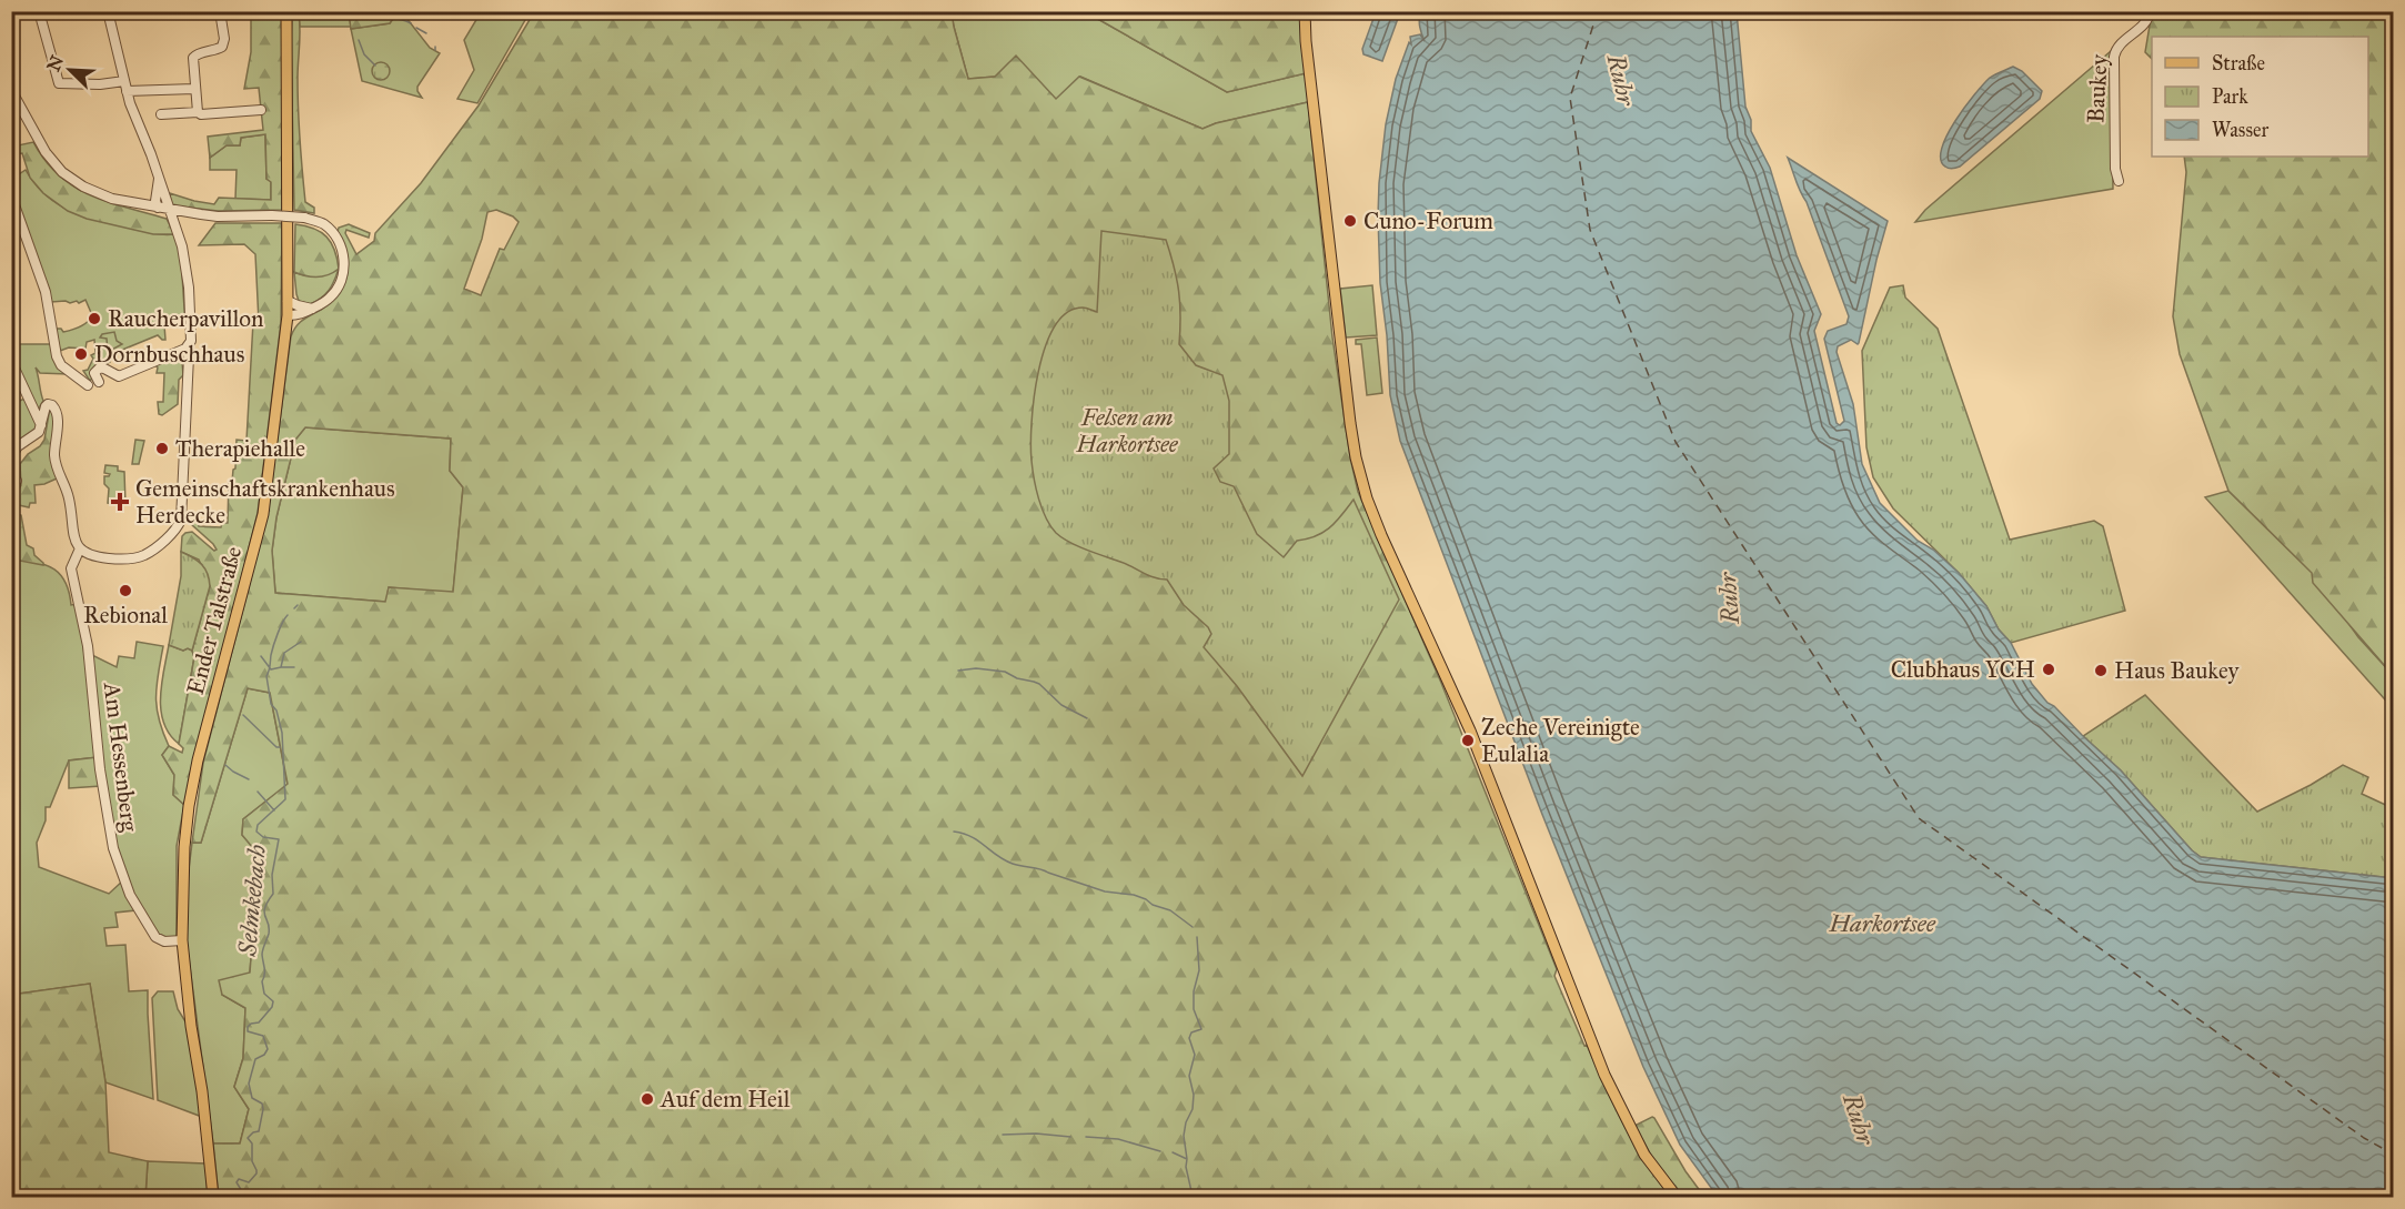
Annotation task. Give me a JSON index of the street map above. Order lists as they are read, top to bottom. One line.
{"streets":{"main road":["Ender Talstraße"],"street":["Baukey","Am Hessenberg"]},"crossings":[["Ender Talstraße","Am Hessenberg"]],"water":["Ruhr","Selmkebach","Harkortsee"],"parks":["Felsen am Harkortsee"],"places":{"other":["Cuno-Forum","Raucherpavillon","Dornbuschhaus","Therapiehalle","Rebional","Clubhaus YCH","Haus Baukey","Zeche Vereinigte Eulalia","Auf dem Heil"],"health":["Gemeinschaftskrankenhaus Herdecke"]},"legend":["Straße","Park","Wasser"],"north":"top left"}
